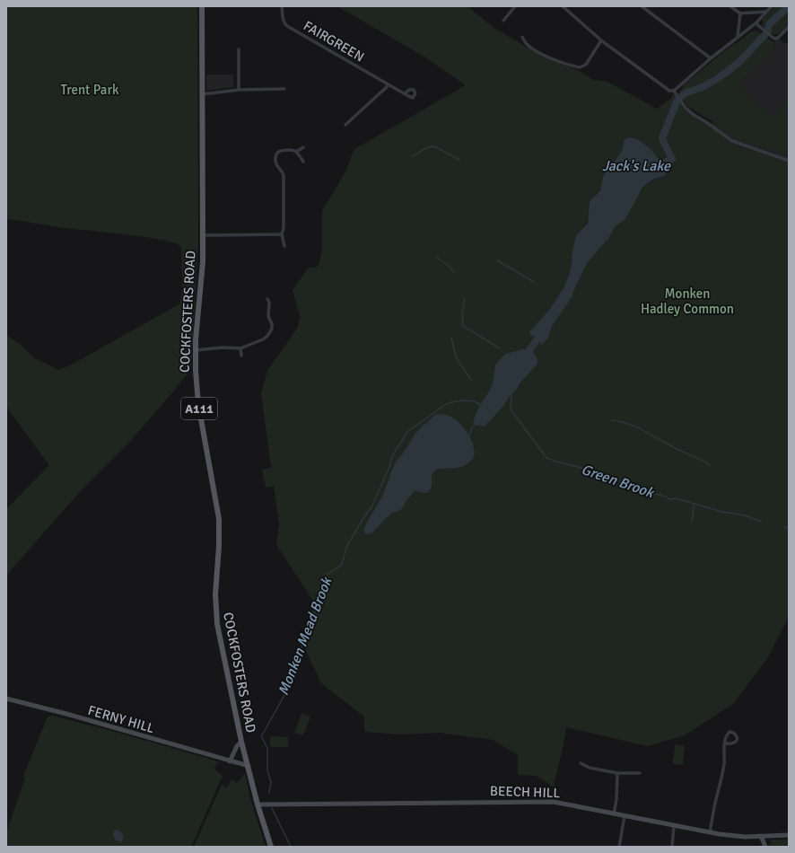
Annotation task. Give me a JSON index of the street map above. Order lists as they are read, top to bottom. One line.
{"streets":{"main road":["COCKFOSTERS ROAD","A111"],"street":["FAIRGREEN","FERNY HILL","BEECH HILL"]},"crossings":[["COCKFOSTERS ROAD","FERNY HILL"],["COCKFOSTERS ROAD","BEECH HILL"]],"water":["Jack's Lake","Green Brook","Monken Mead Brook"],"parks":["Trent Park","Monken Hadley Common"]}
